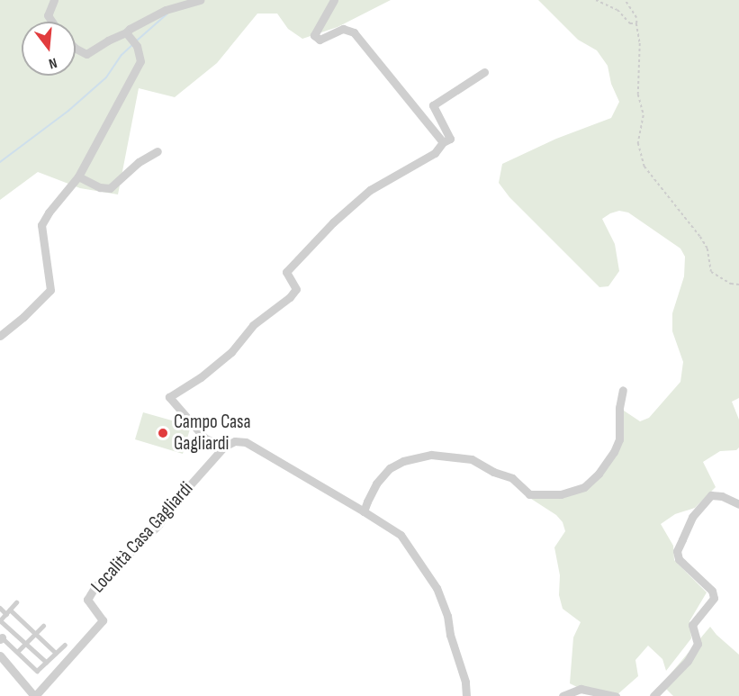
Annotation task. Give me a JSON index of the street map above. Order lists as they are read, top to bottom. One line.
{"streets":{"street":["Località Casa Gagliardi"]},"places":["Campo Casa Gagliardi"],"north":"bottom"}
